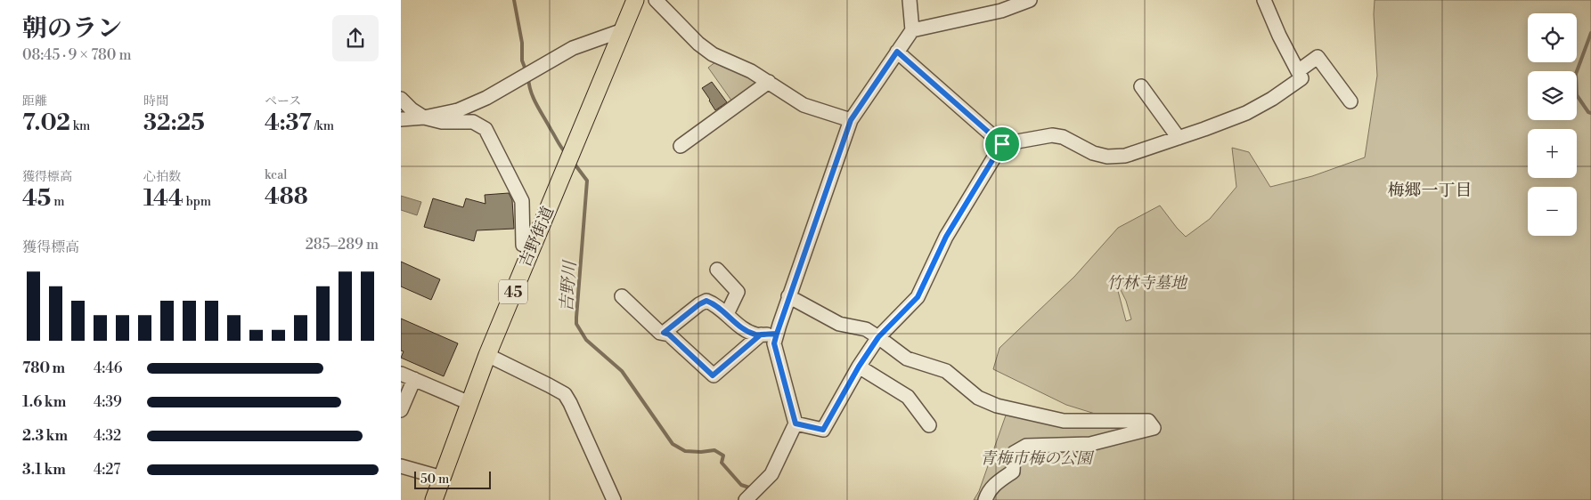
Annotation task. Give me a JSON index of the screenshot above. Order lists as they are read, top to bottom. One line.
{"streets":{"main road":["吉野街道","45"]},"districts":["梅郷一丁目"],"water":["吉野川"],"parks":["竹林寺墓地","青梅市梅の公園"],"scale_bar":"50 m","page":{"heading":["朝のラン","08:45 · 9 × 780 m"],"map_buttons":["+","−"],"stats":[["距離","7.02 km"],["時間","32:25"],["ペース","4:37 /km"],["獲得標高","45 m"],["心拍数","144 bpm"],["kcal","488"]],"chart":["獲得標高","285–289 m"],"list":[{"name":"780 m","note":"4:46"},{"name":"1.6 km","note":"4:39"},{"name":"2.3 km","note":"4:32"},{"name":"3.1 km","note":"4:27"}],"scale":"50 m"}}
